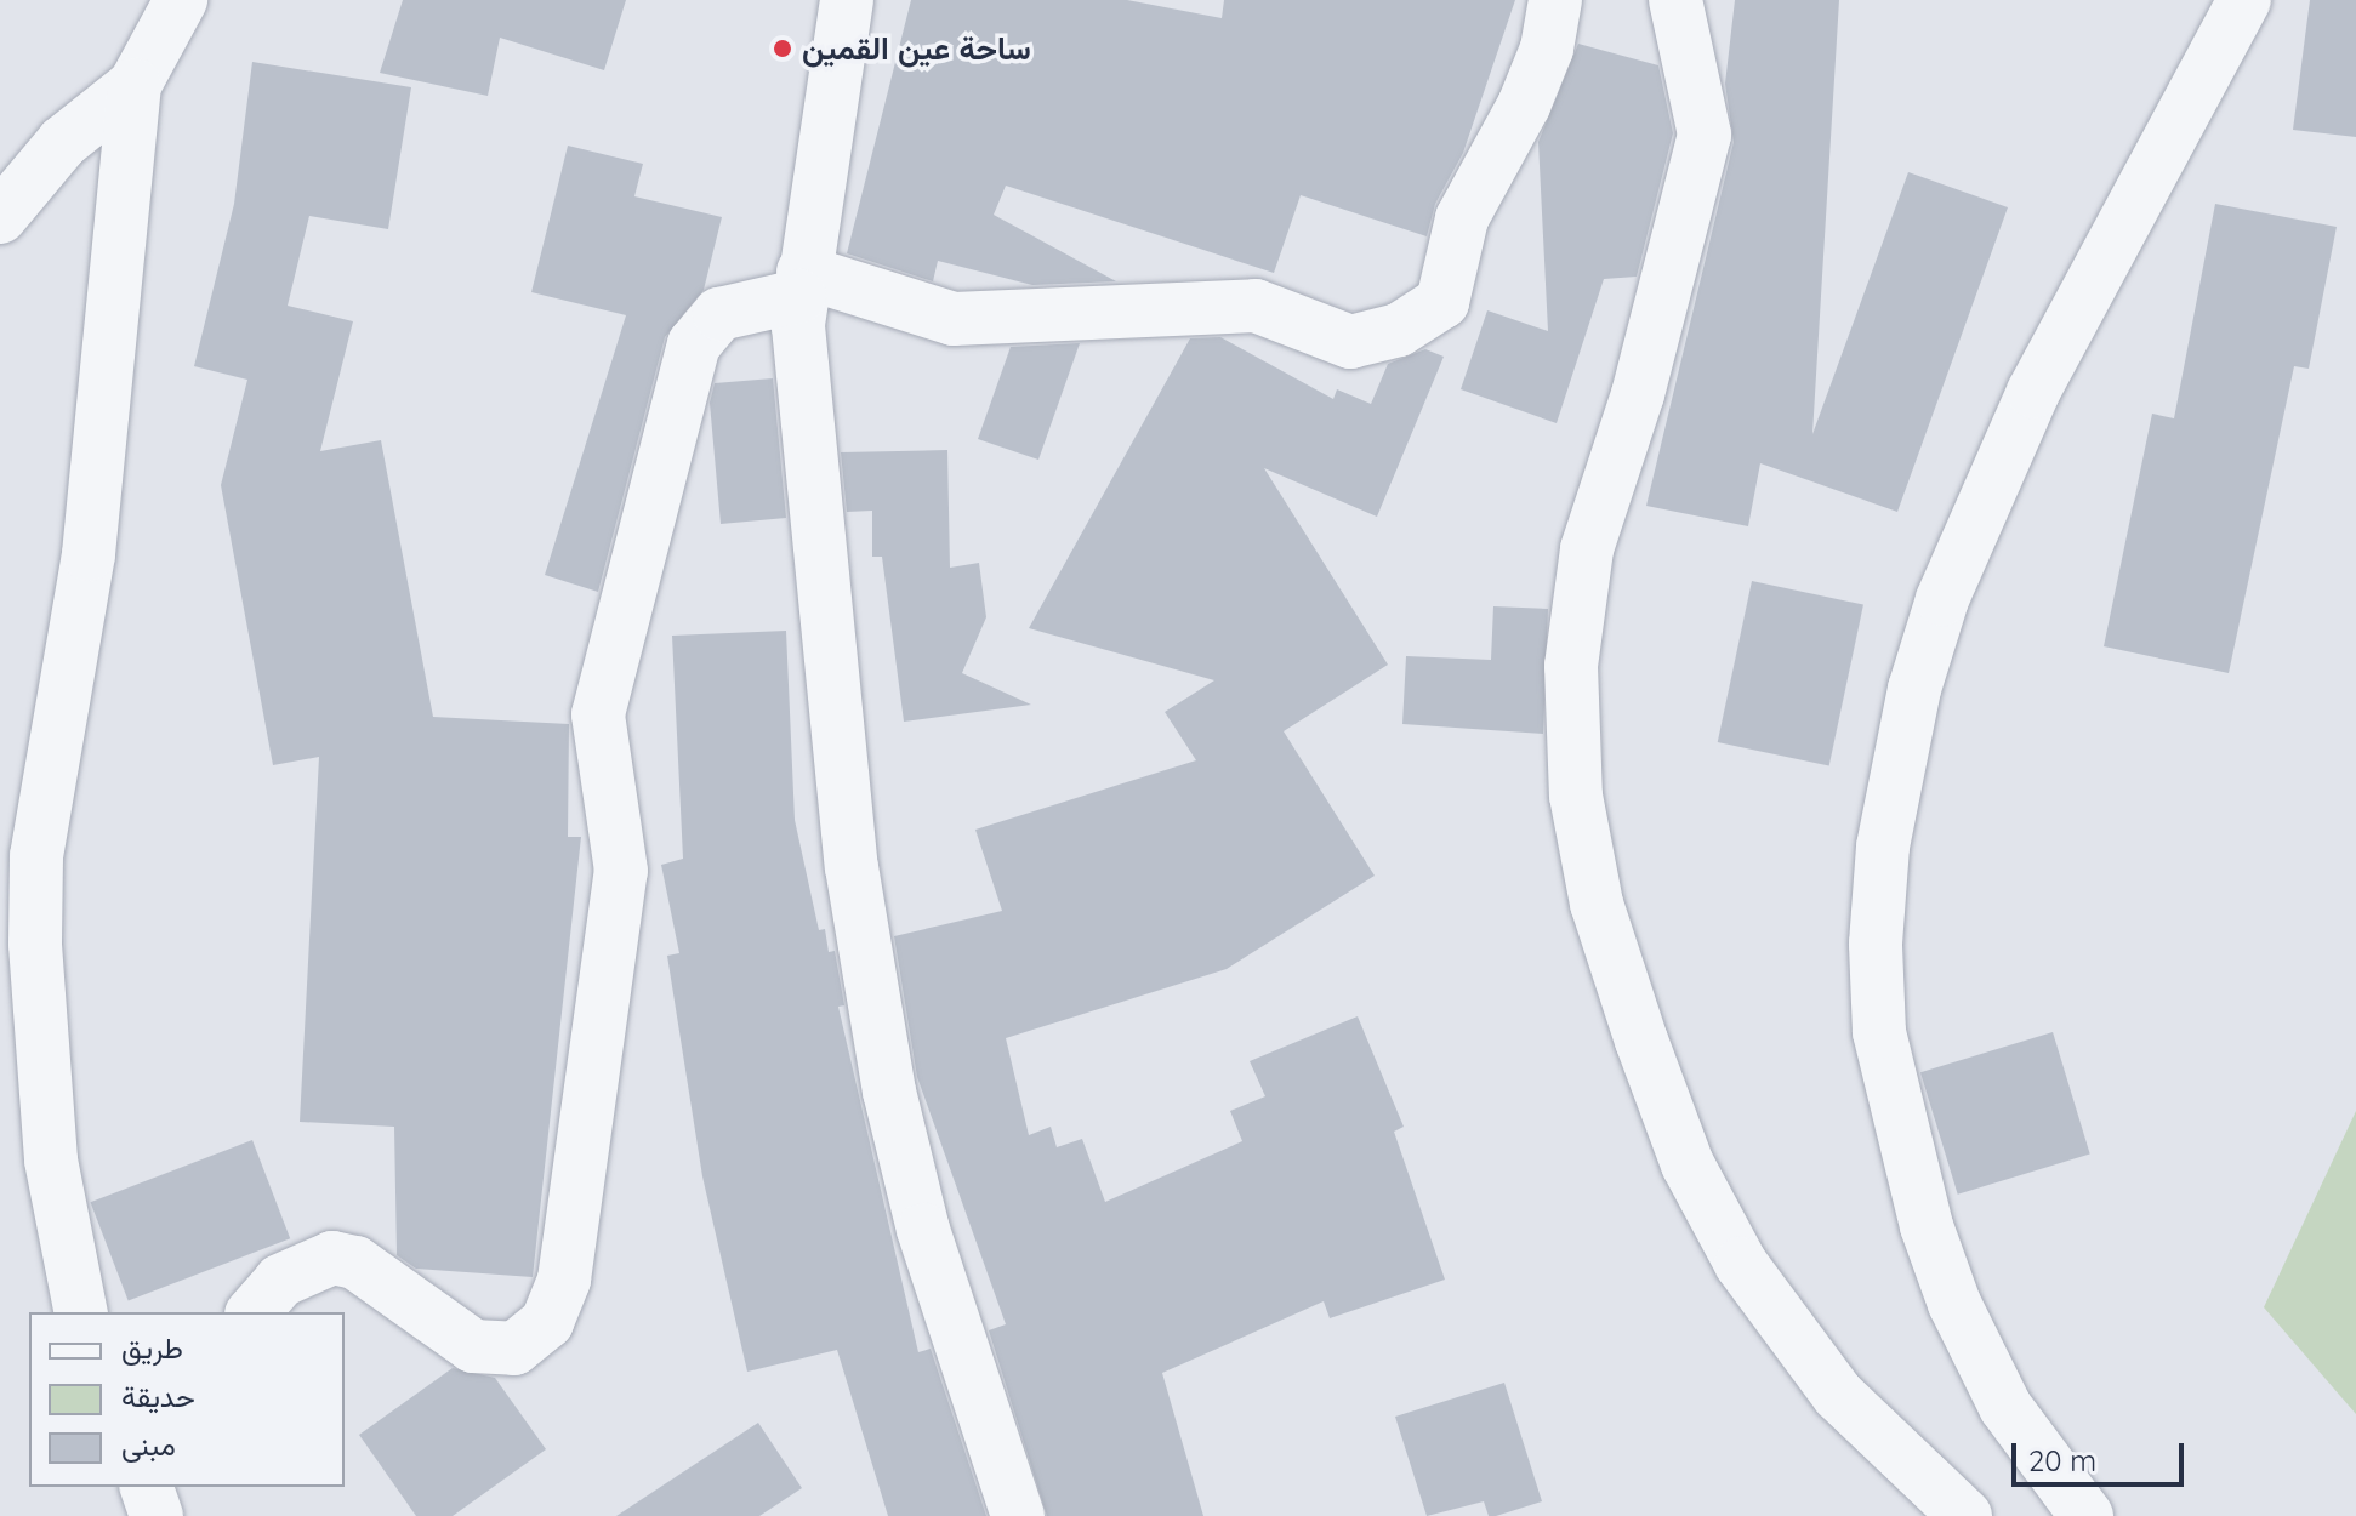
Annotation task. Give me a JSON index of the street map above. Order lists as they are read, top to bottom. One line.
{"places":["ساحة عين القمين"],"legend":["طريق","حديقة","مبنى"],"scale_bar":"20 m"}
